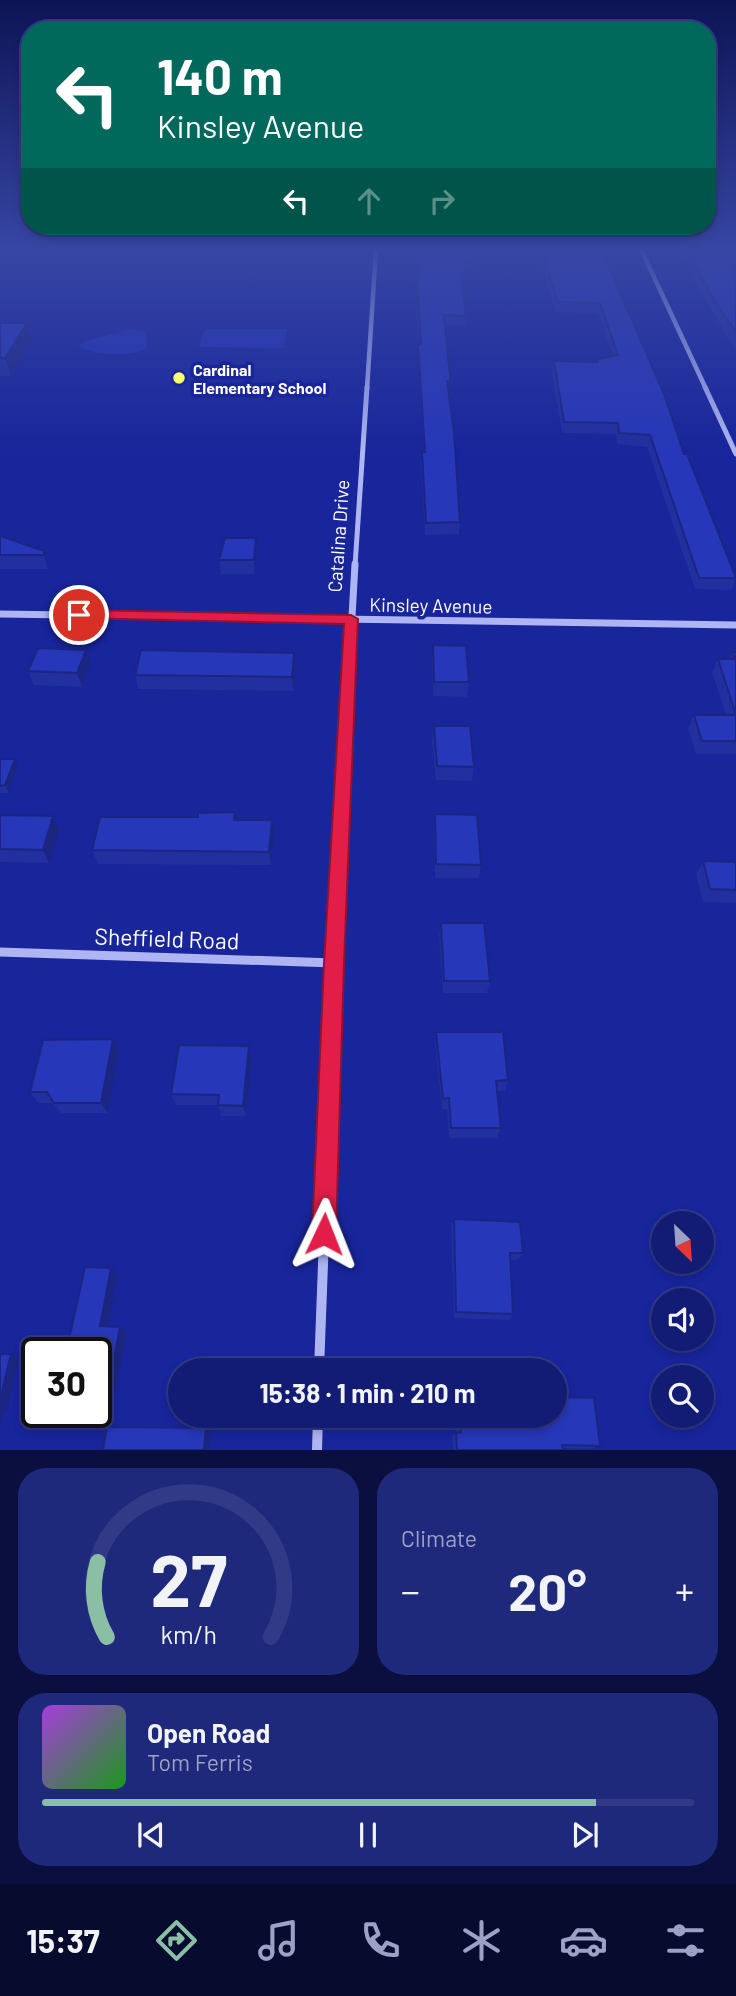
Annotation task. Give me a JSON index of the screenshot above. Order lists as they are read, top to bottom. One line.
{"streets":{"street":["Catalina Drive","Kinsley Avenue","Sheffield Road"]},"crossings":[["Catalina Drive","Kinsley Avenue"],["Catalina Drive","Sheffield Road"]],"places":["Cardinal Elementary School"],"north":"bottom right","page":{"turn":["140 m","Kinsley Avenue"],"limit":"30","trip":"15:38 · 1 min · 210 m","tile":"Climate","heat":["−","20°","+"],"song":["Open Road","Tom Ferris"],"tabs":"15:37","gauge":["27","km/h"]}}
